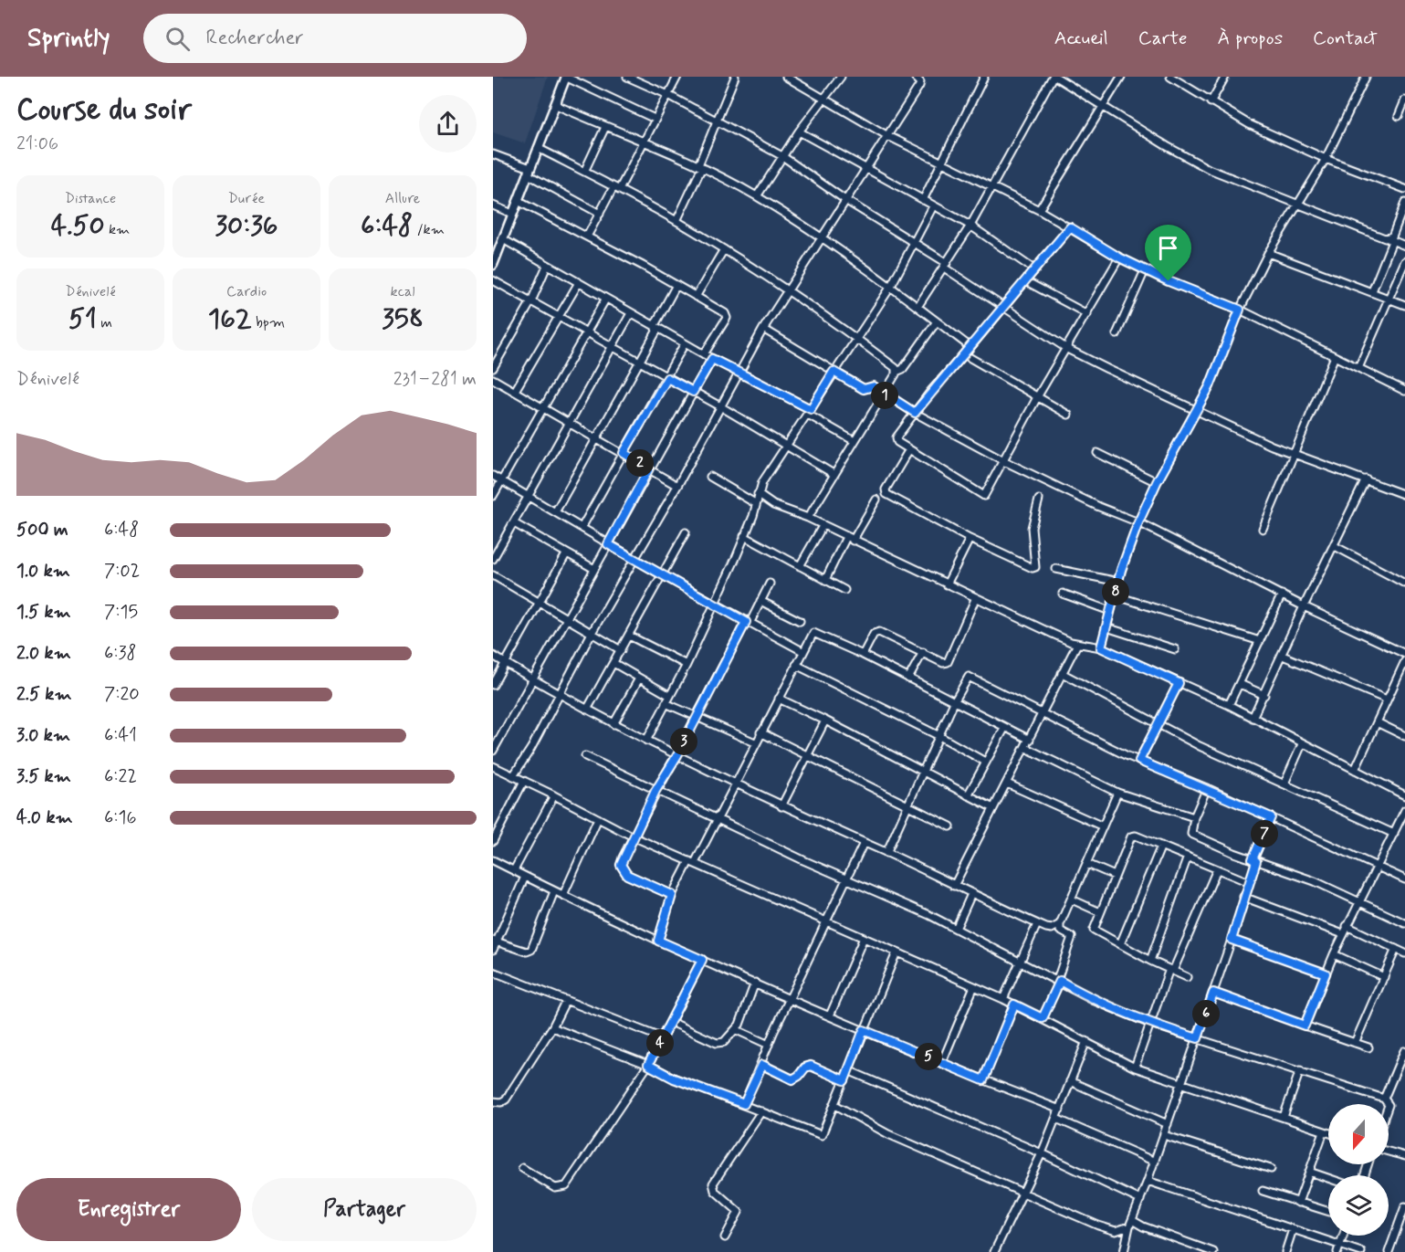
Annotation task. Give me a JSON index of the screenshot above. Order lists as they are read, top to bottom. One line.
{"north":"bottom","page":{"header":"Sprintly","search":"Rechercher","nav":["Accueil","Carte","À propos","Contact"],"heading":["Course du soir","21:06"],"stats":[["Distance","4.50 km"],["Durée","30:36"],["Allure","6:48 /km"],["Dénivelé","51 m"],["Cardio","162 bpm"],["kcal","358"]],"chart":["Dénivelé","231–281 m"],"pins":["1","2","8","3","7","6","4","5"],"list":[{"name":"500 m","note":"6:48"},{"name":"1.0 km","note":"7:02"},{"name":"1.5 km","note":"7:15"},{"name":"2.0 km","note":"6:38"},{"name":"2.5 km","note":"7:20"},{"name":"3.0 km","note":"6:41"},{"name":"3.5 km","note":"6:22"},{"name":"4.0 km","note":"6:16"}],"buttons":["Enregistrer","Partager"]}}
